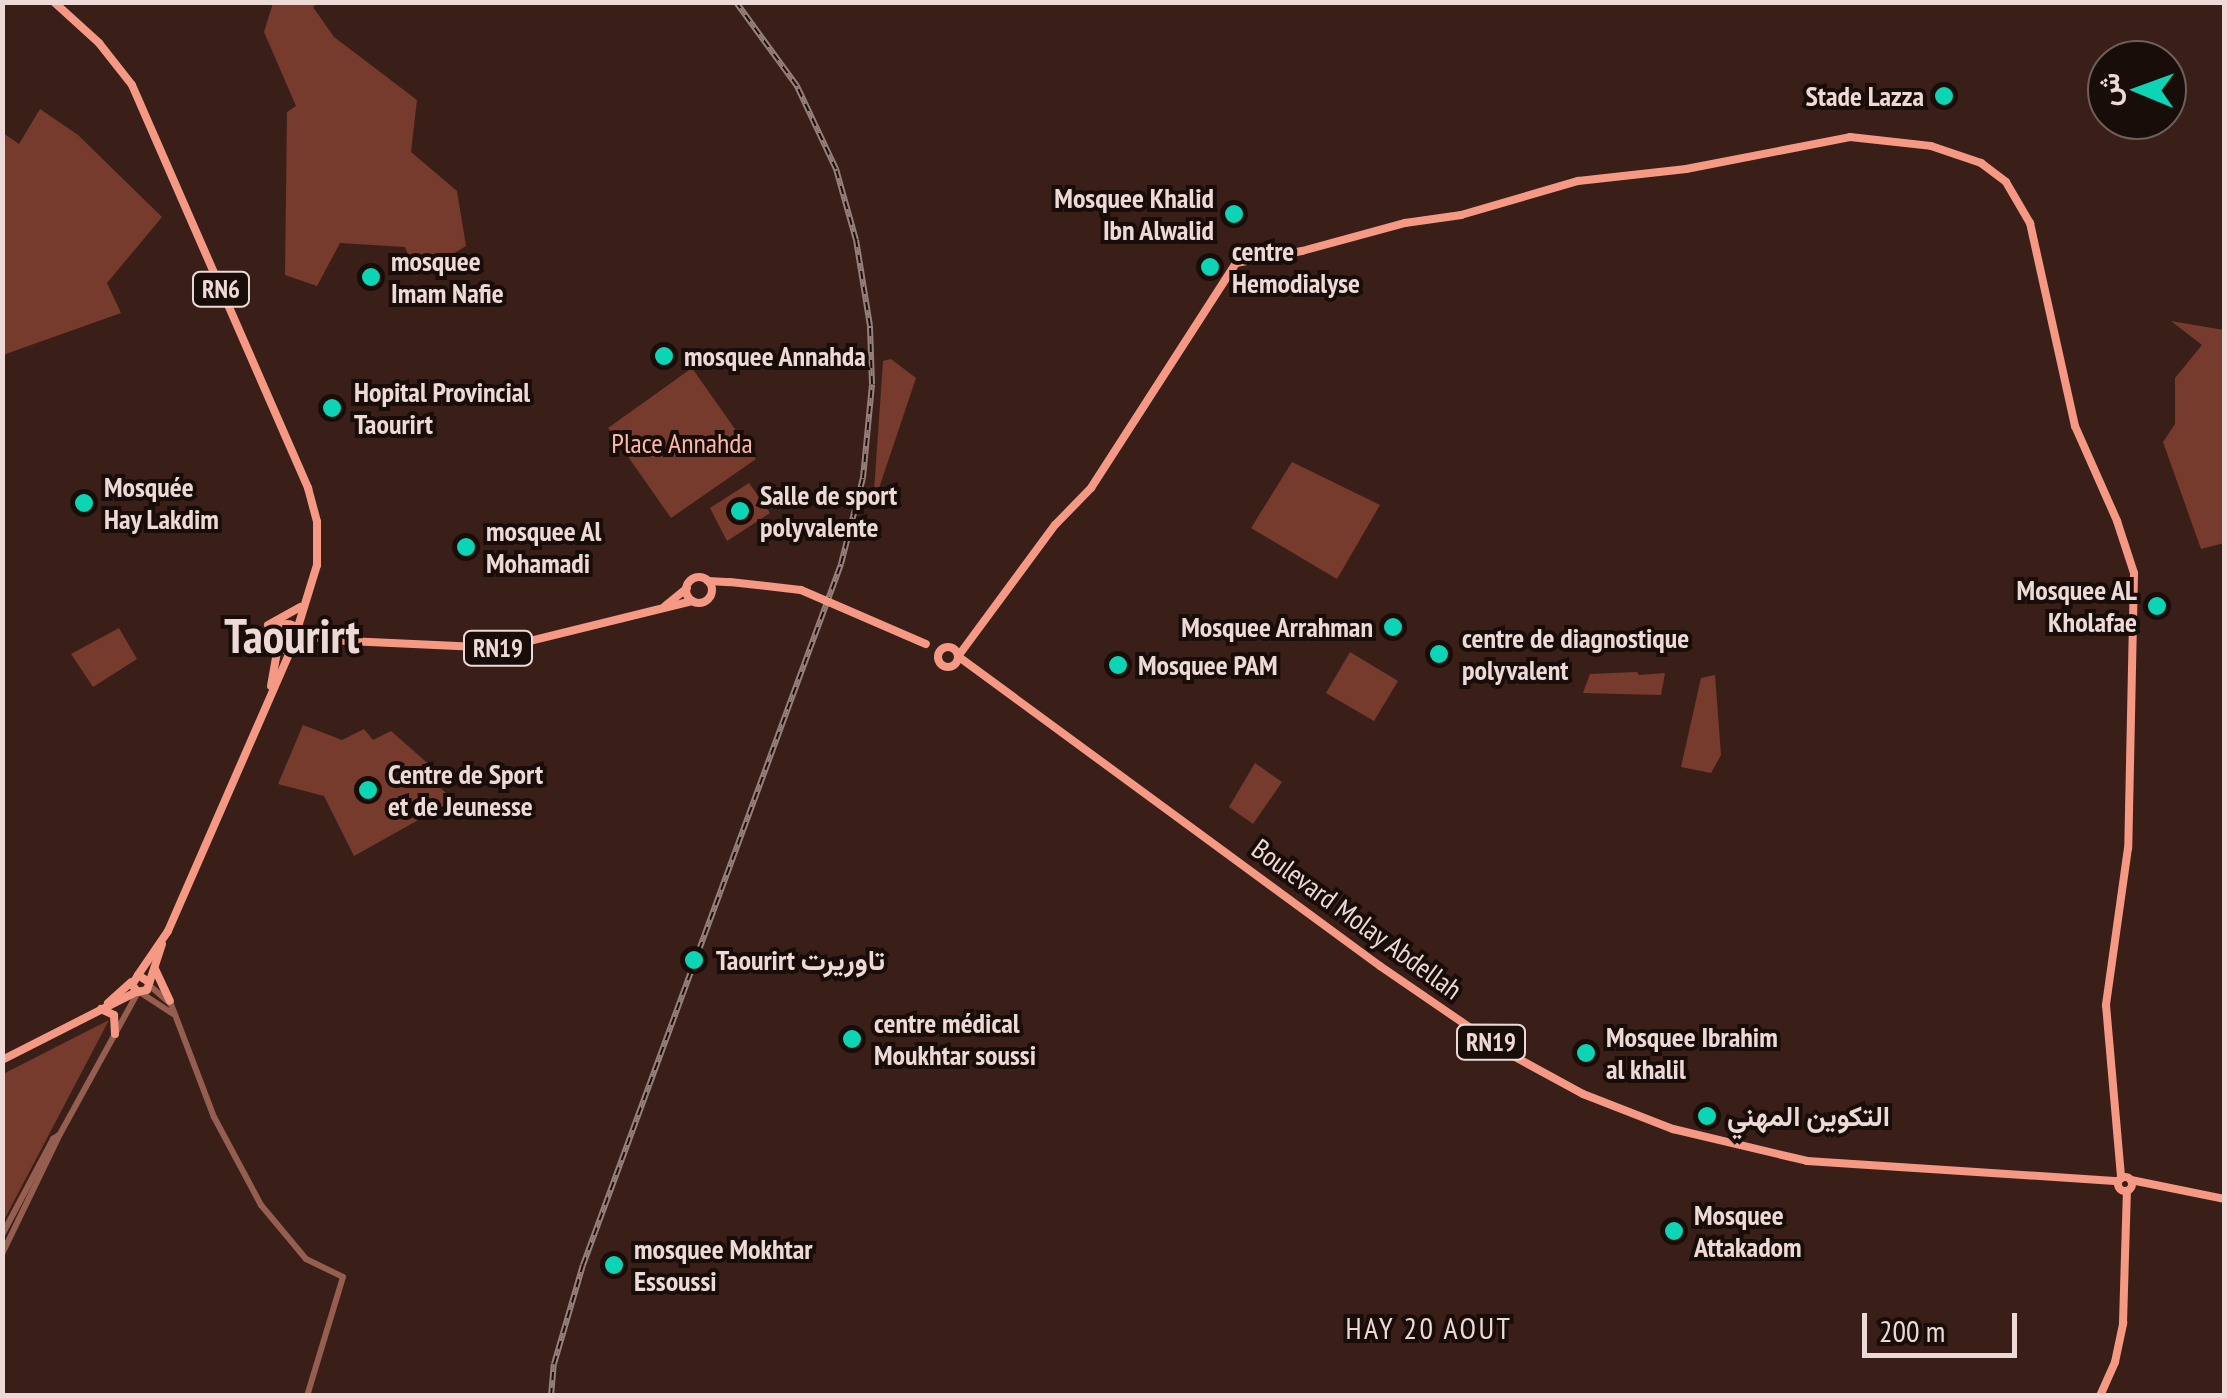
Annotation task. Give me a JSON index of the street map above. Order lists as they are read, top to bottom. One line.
{"streets":{"main road":["RN6","RN19","Boulevard Molay Abdellah"]},"crossings":[["RN6","RN19"],["RN19","Boulevard Molay Abdellah"]],"districts":["Taourirt","HAY 20 AOUT"],"parks":["Place Annahda"],"places":["Stade Lazza","Mosquee Khalid Ibn Alwalid","centre Hemodialyse","mosquee Imam Nafie","mosquee Annahda","Hopital Provincial Taourirt","Mosquée Hay Lakdim","Salle de sport polyvalente","mosquee Al Mohamadi","Mosquee AL Kholafae","Mosquee Arrahman","centre de diagnostique polyvalent","Mosquee PAM","Centre de Sport et de Jeunesse","Taourirt تاوريرت","centre médical Moukhtar soussi","Mosquee Ibrahim al khalil","التكوين المهني","Mosquee Attakadom","mosquee Mokhtar Essoussi"],"scale_bar":"200 m","north":"left"}
